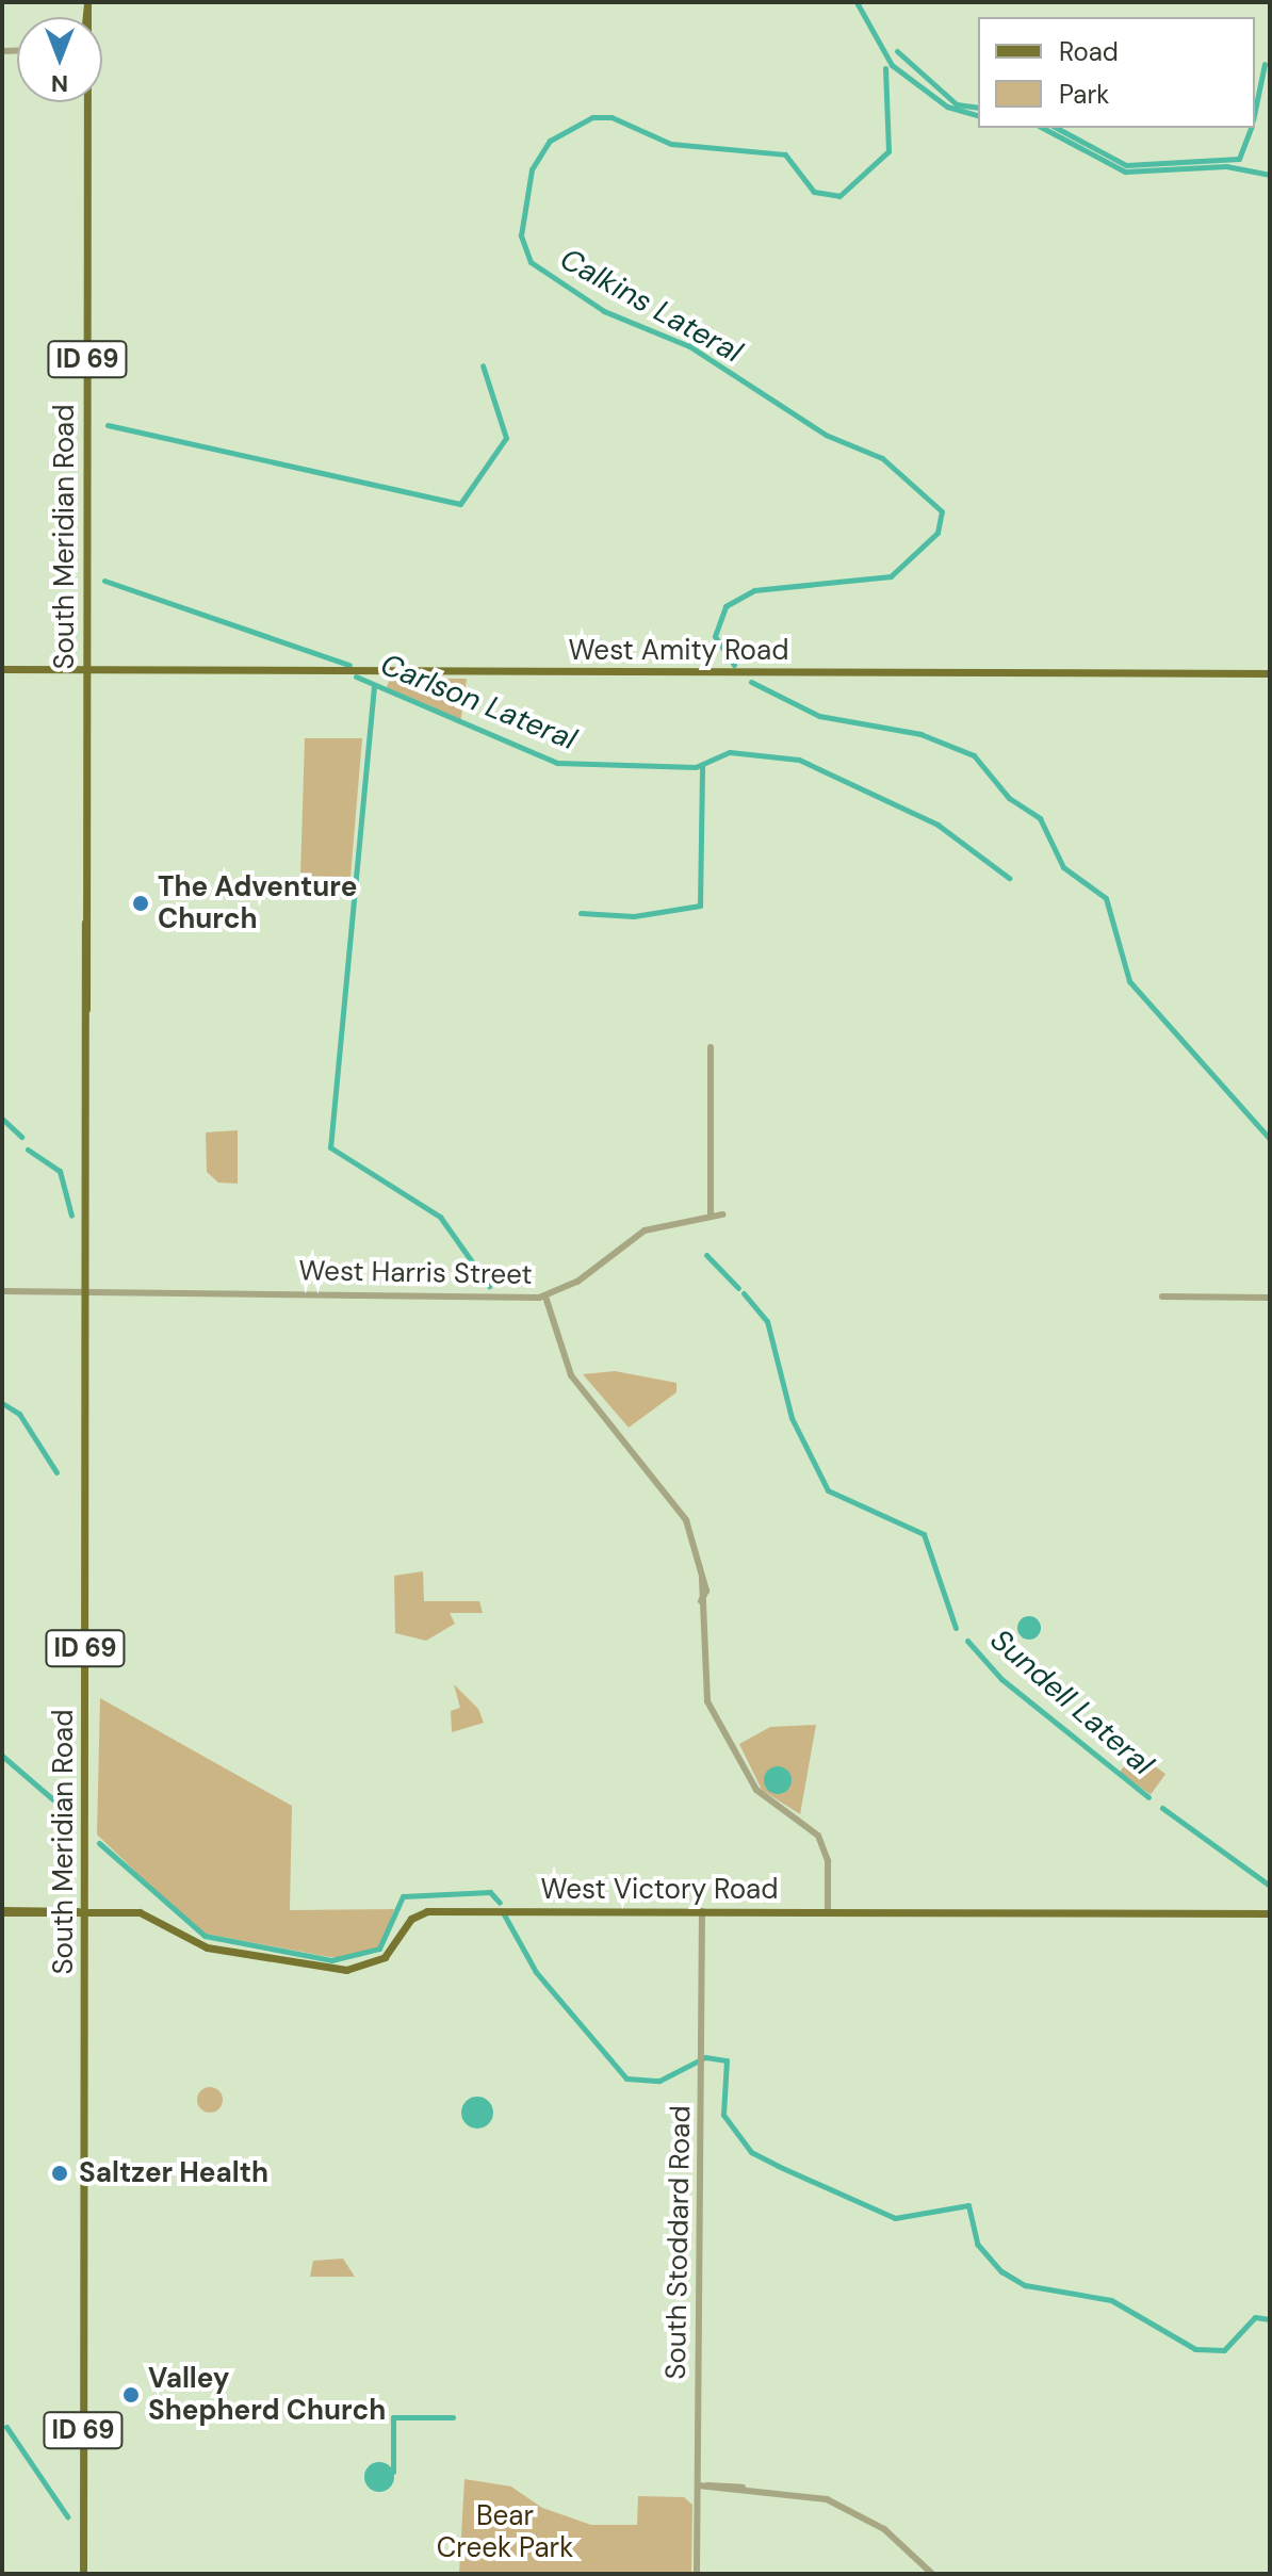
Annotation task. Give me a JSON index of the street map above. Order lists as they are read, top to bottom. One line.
{"streets":{"main road":["ID 69","South Meridian Road","West Amity Road","West Victory Road"],"street":["West Harris Street","South Stoddard Road"]},"crossings":[["South Meridian Road","West Amity Road"],["South Meridian Road","West Harris Street"],["South Meridian Road","West Victory Road"],["West Victory Road","South Stoddard Road"]],"water":["Calkins Lateral","Carlson Lateral","Sundell Lateral"],"parks":["Bear Creek Park"],"places":["The Adventure Church","Saltzer Health","Valley Shepherd Church"],"legend":["Road","Park"],"north":"bottom"}
